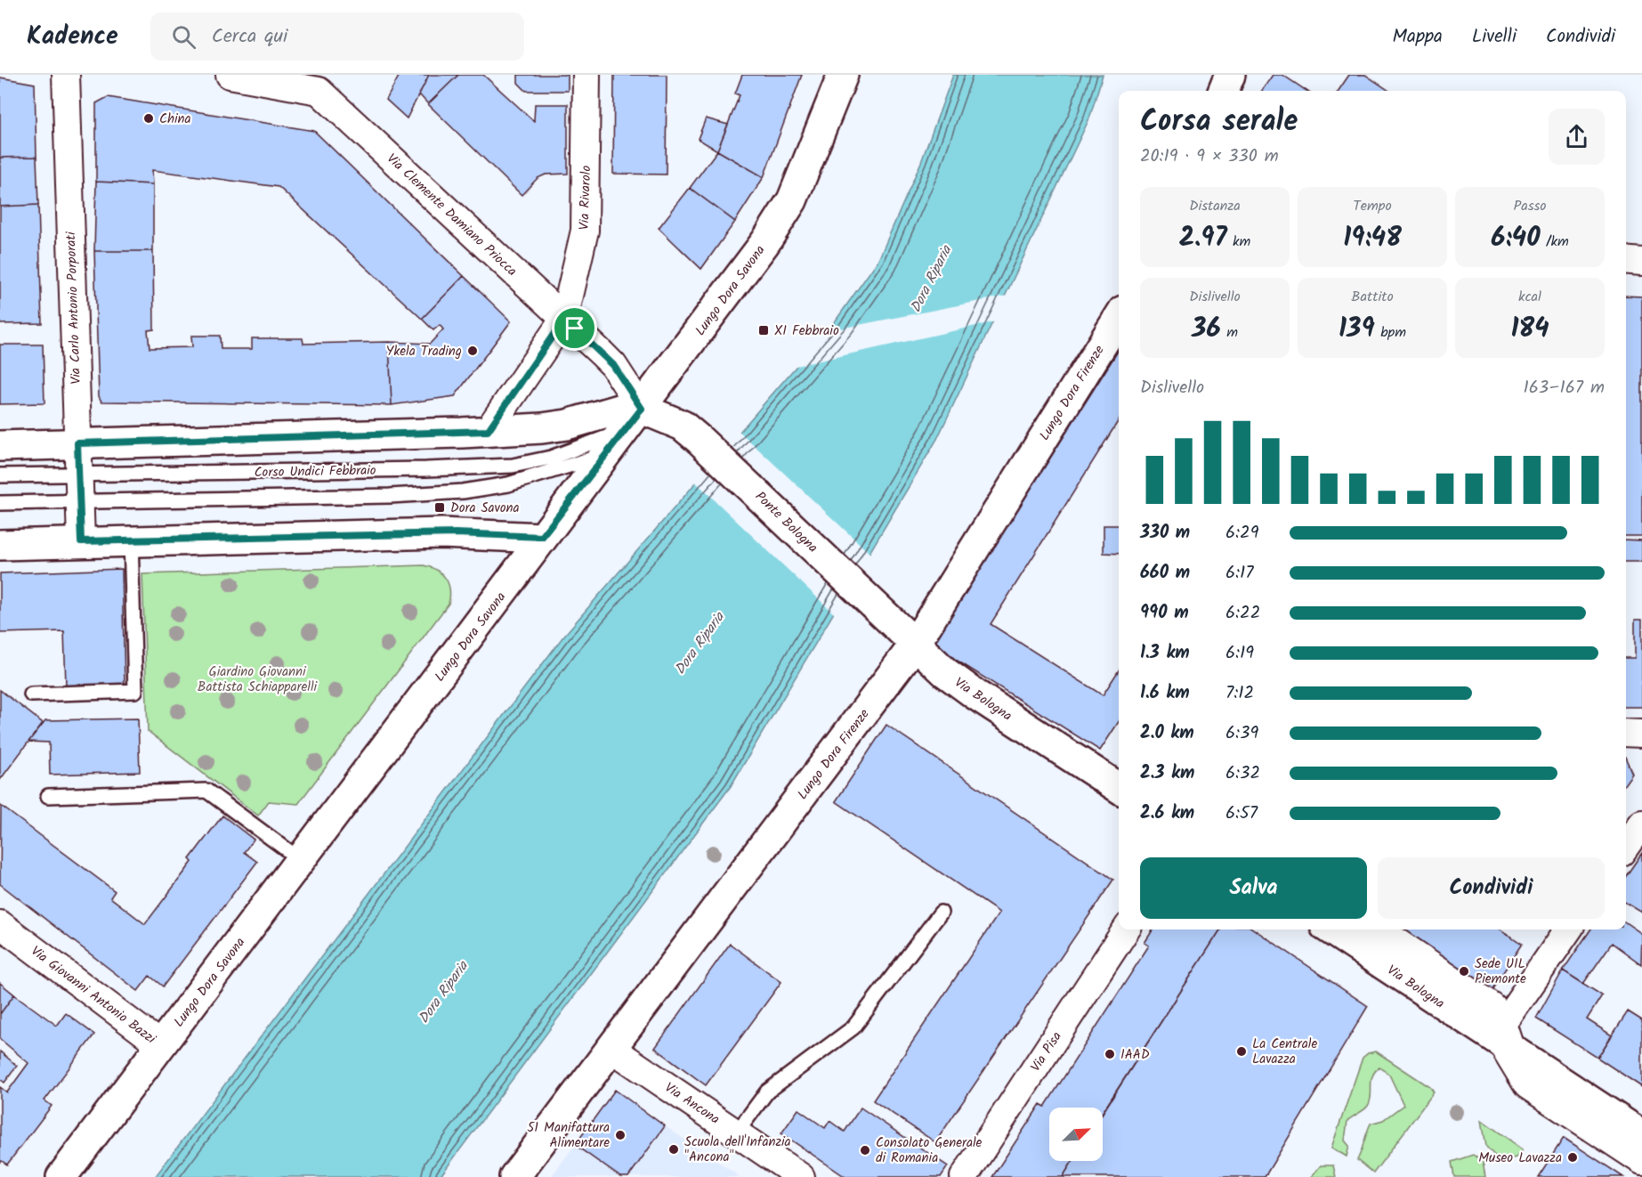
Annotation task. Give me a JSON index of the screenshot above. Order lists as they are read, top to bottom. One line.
{"streets":{"street":["Via Rivarolo","Via Clemente Damiano Priocca","Lungo Dora Savona","Via Carlo Antonio Porporati","Lungo Dora Firenze","Ponte Bologna","Via Bologna","Via Giovanni Antonio Bazzi","Via Pisa","Via Ancona"],"lane":["Corso Undici Febbraio"]},"crossings":[["Via Rivarolo","Via Clemente Damiano Priocca"],["Via Clemente Damiano Priocca","Lungo Dora Savona"],["Via Clemente Damiano Priocca","Corso Undici Febbraio"],["Via Clemente Damiano Priocca","Ponte Bologna"],["Lungo Dora Savona","Corso Undici Febbraio"],["Lungo Dora Savona","Ponte Bologna"],["Lungo Dora Savona","Via Giovanni Antonio Bazzi"],["Via Carlo Antonio Porporati","Corso Undici Febbraio"],["Lungo Dora Firenze","Via Bologna"],["Lungo Dora Firenze","Via Ancona"],["Corso Undici Febbraio","Ponte Bologna"],["Ponte Bologna","Via Bologna"]],"water":["Dora Riparia"],"parks":["Giardino Giovanni Battista Schiapparelli"],"places":{"other":["China","Ykela Trading","Sede UIL Piemonte","La Centrale Lavazza","IAAD","51 Manifattura Alimentare","Scuola dell'Infanzia \"Ancona\"","Consolato Generale di Romania","Museo Lavazza"],"transit":["XI Febbraio","Dora Savona"]},"north":"top right","page":{"header":"Kadence","search":"Cerca qui","nav":["Mappa","Livelli","Condividi"],"heading":["Corsa serale","20:19 · 9 × 330 m"],"stats":[["Distanza","2.97 km"],["Tempo","19:48"],["Passo","6:40 /km"],["Dislivello","36 m"],["Battito","139 bpm"],["kcal","184"]],"chart":["Dislivello","163–167 m"],"list":[{"name":"330 m","note":"6:29"},{"name":"660 m","note":"6:17"},{"name":"990 m","note":"6:22"},{"name":"1.3 km","note":"6:19"},{"name":"1.6 km","note":"7:12"},{"name":"2.0 km","note":"6:39"},{"name":"2.3 km","note":"6:32"},{"name":"2.6 km","note":"6:57"}],"buttons":["Salva","Condividi"]}}
